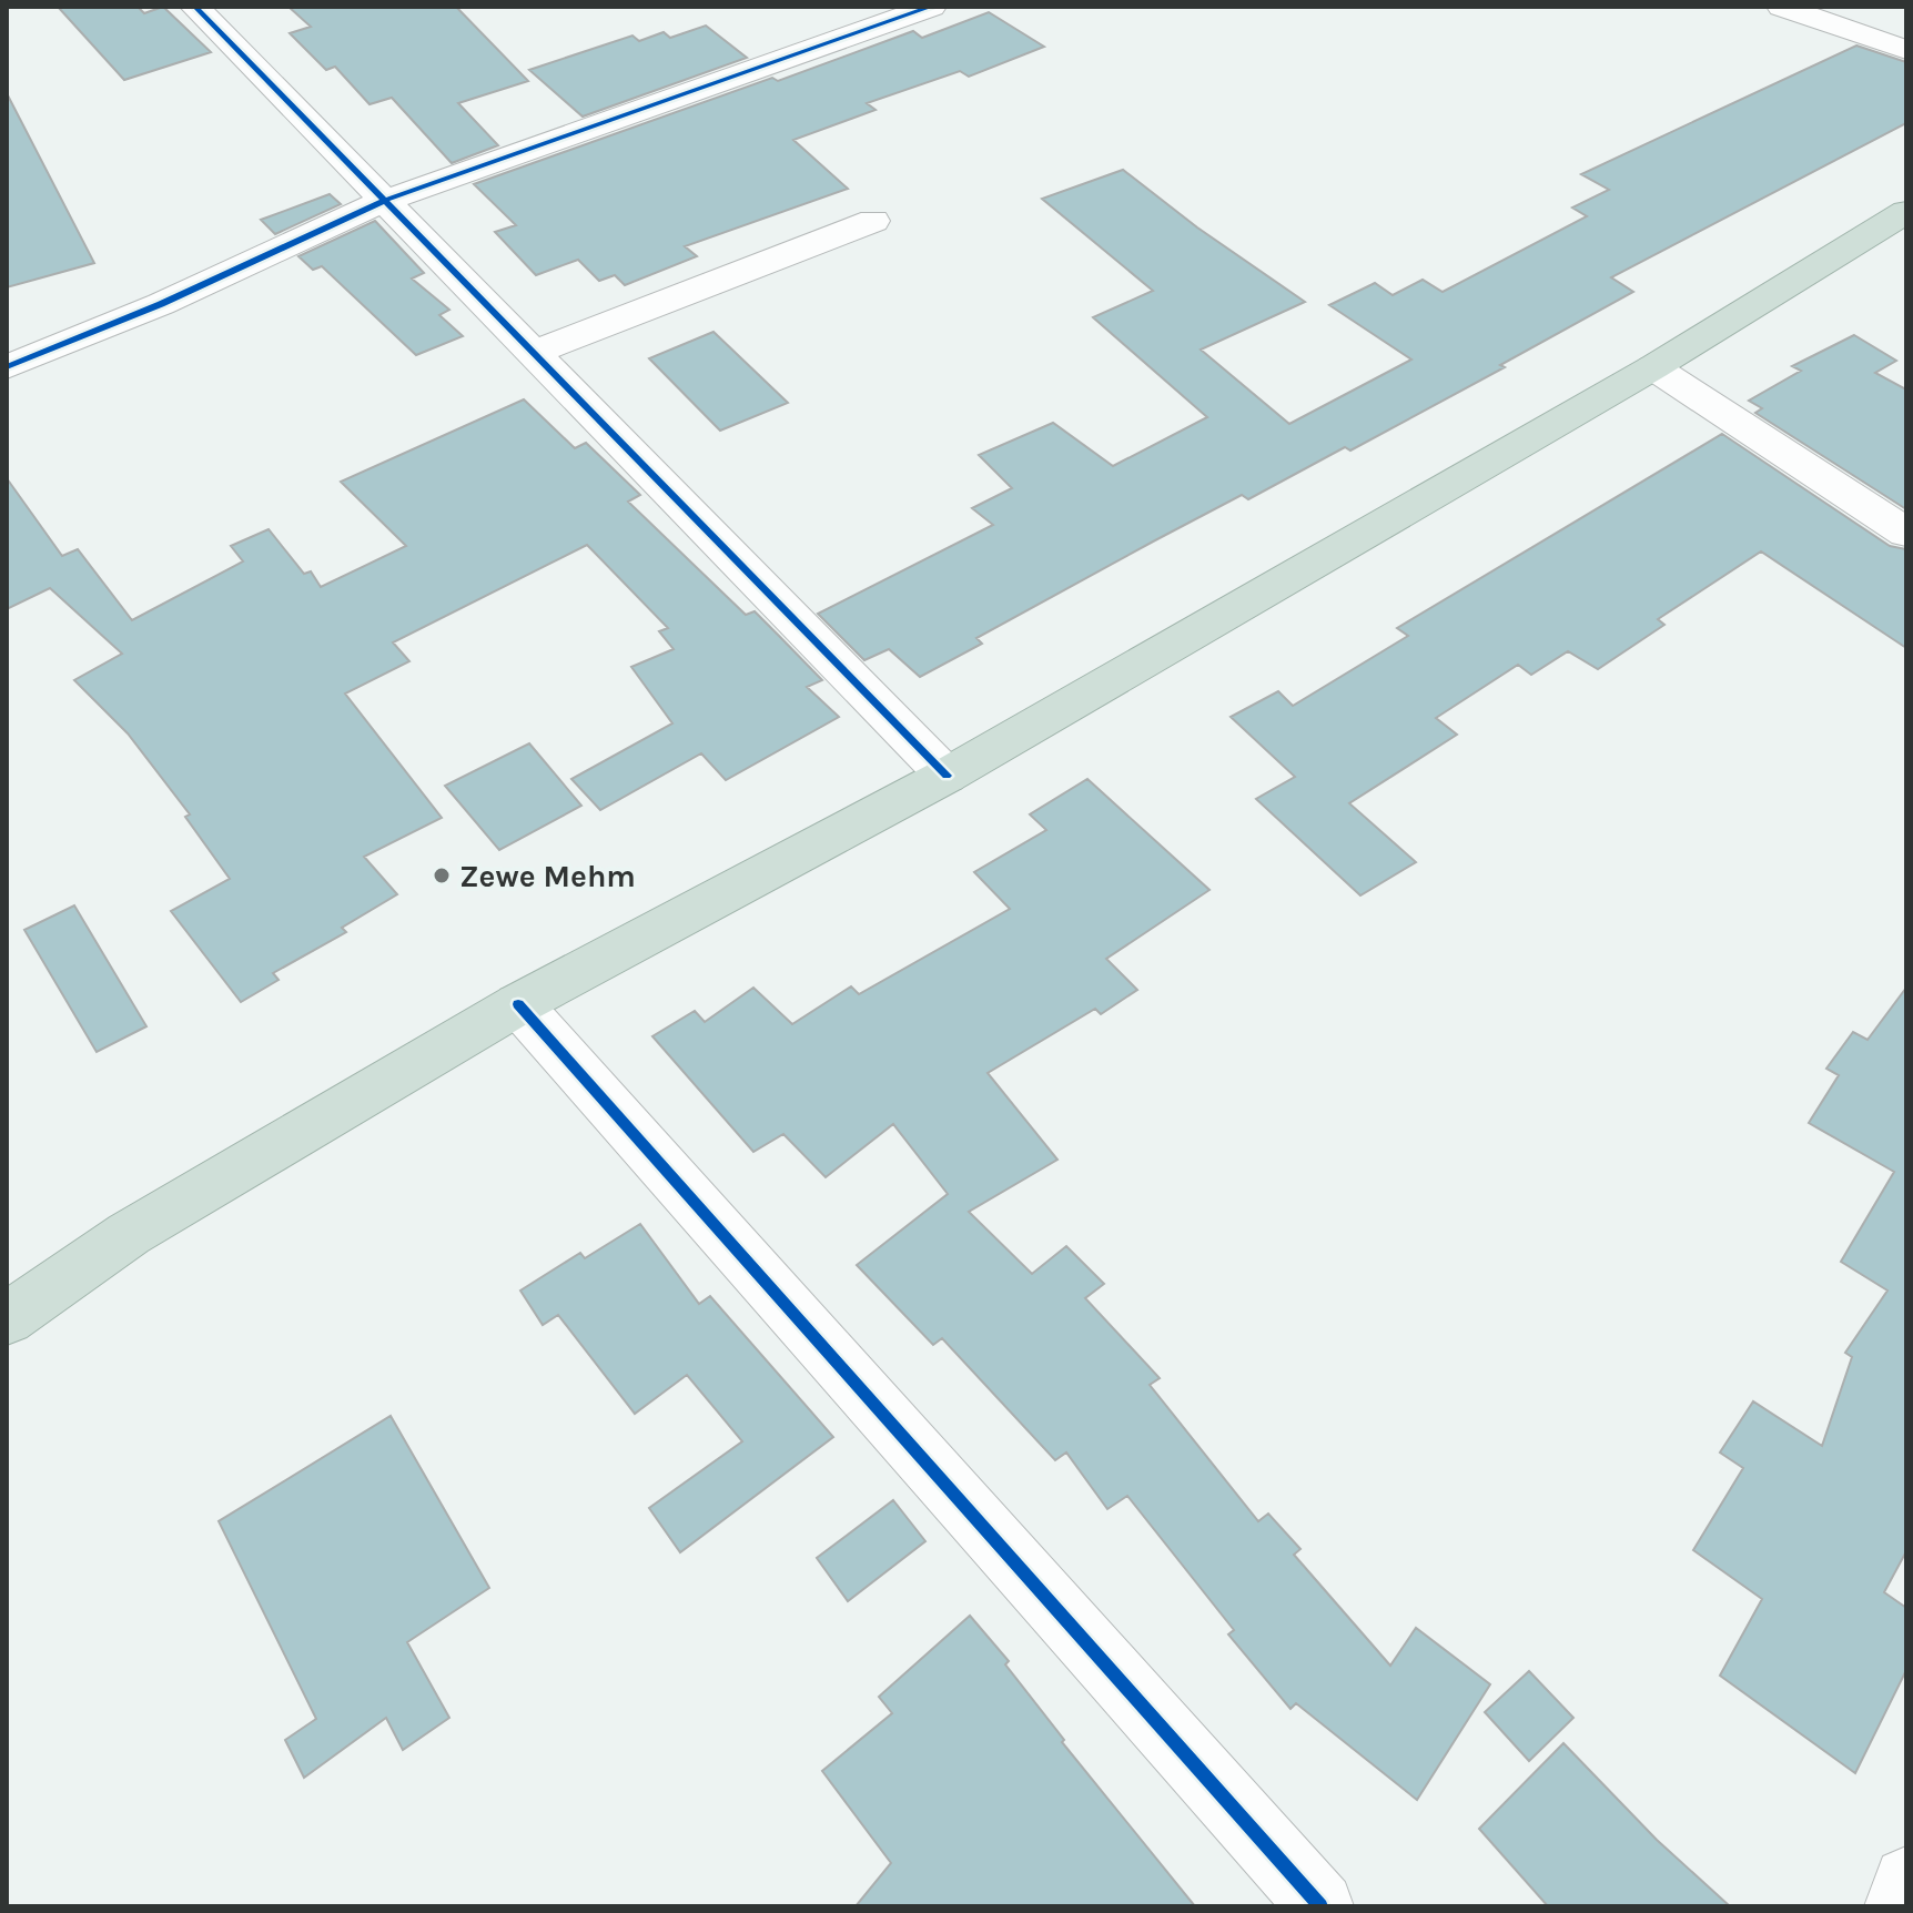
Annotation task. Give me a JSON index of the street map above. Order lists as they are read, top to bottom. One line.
{"places":["Zewe Mehm"]}
